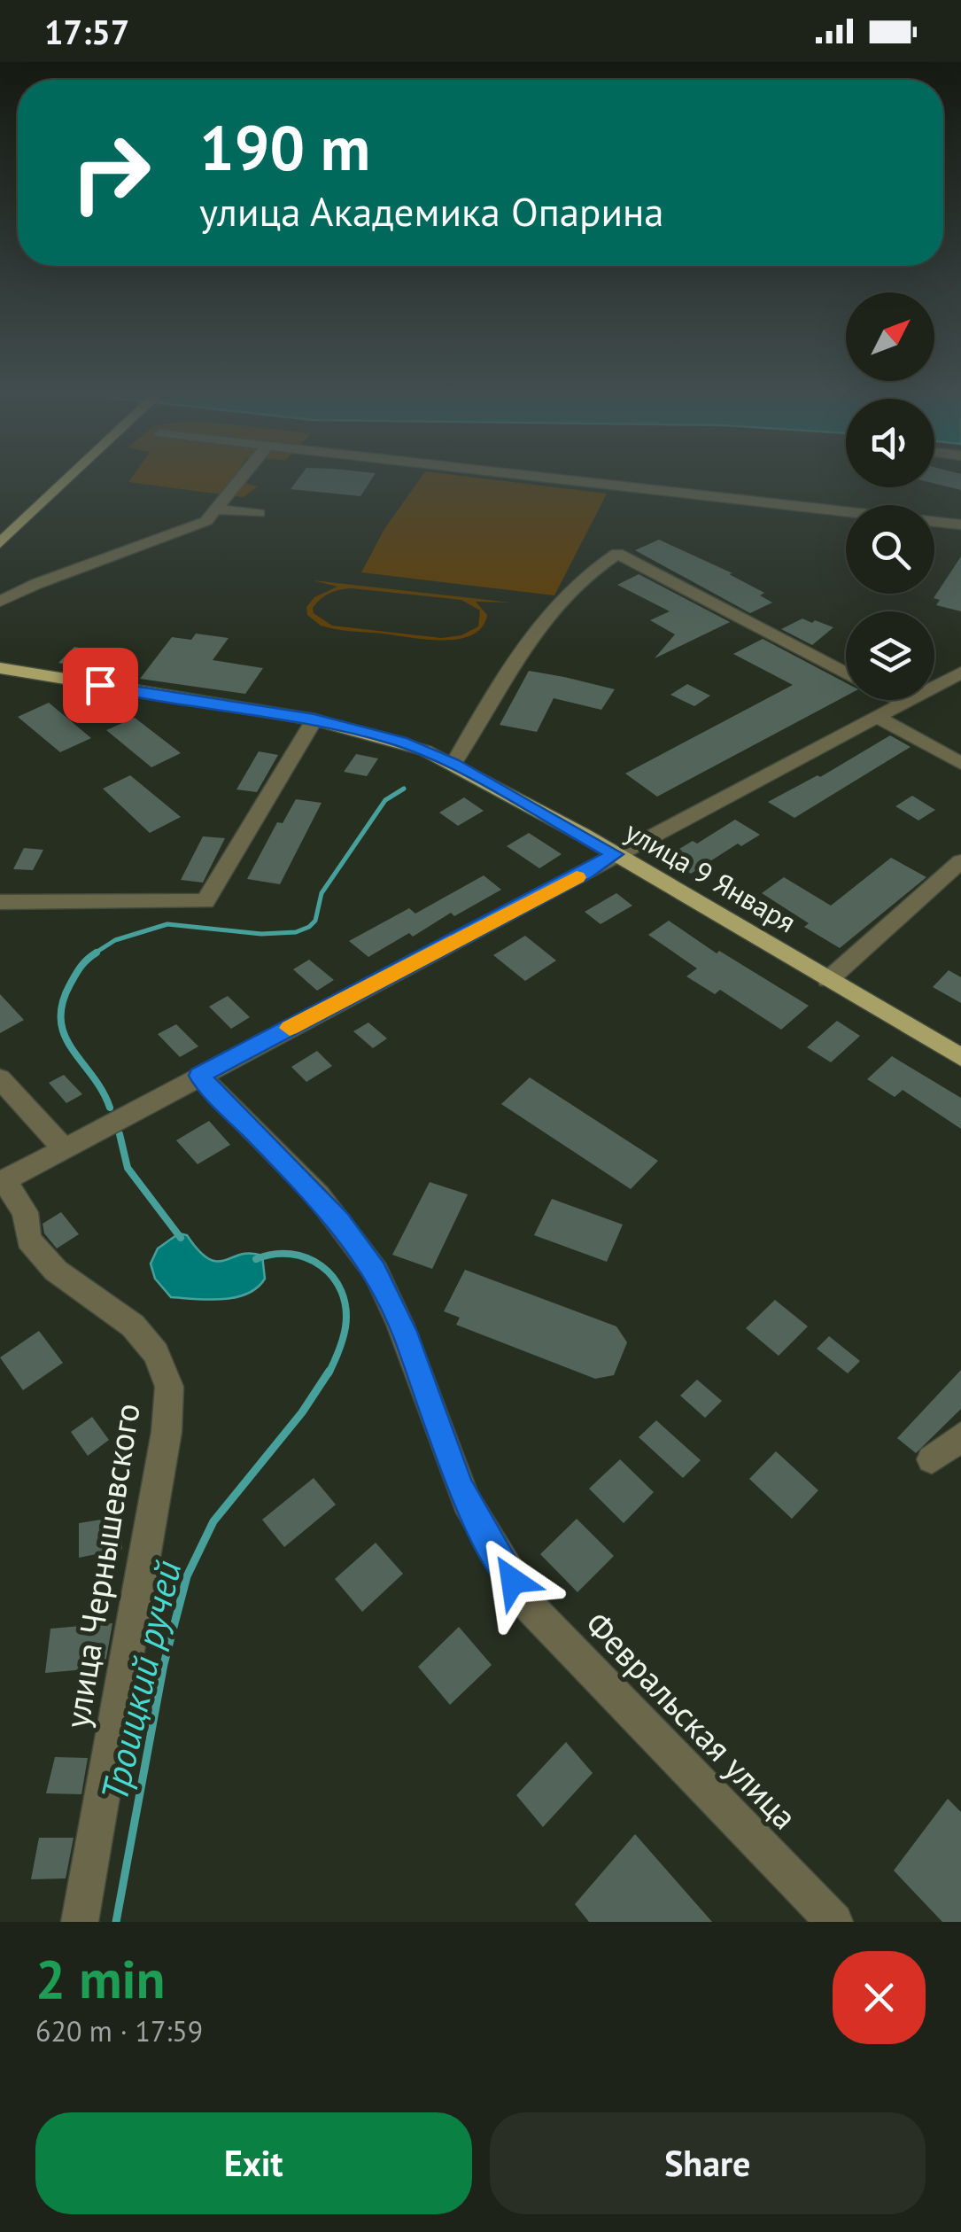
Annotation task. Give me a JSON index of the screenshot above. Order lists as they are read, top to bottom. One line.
{"streets":{"main road":["улица 9 Января"],"street":["улица Чернышевского","Февральская улица"]},"water":["Троицкий ручей"],"north":"top right","page":{"status":"17:57","turn":["190 m","улица Академика Опарина"],"heading":["2 min","620 m · 17:59"],"buttons":["Exit","Share"]}}
